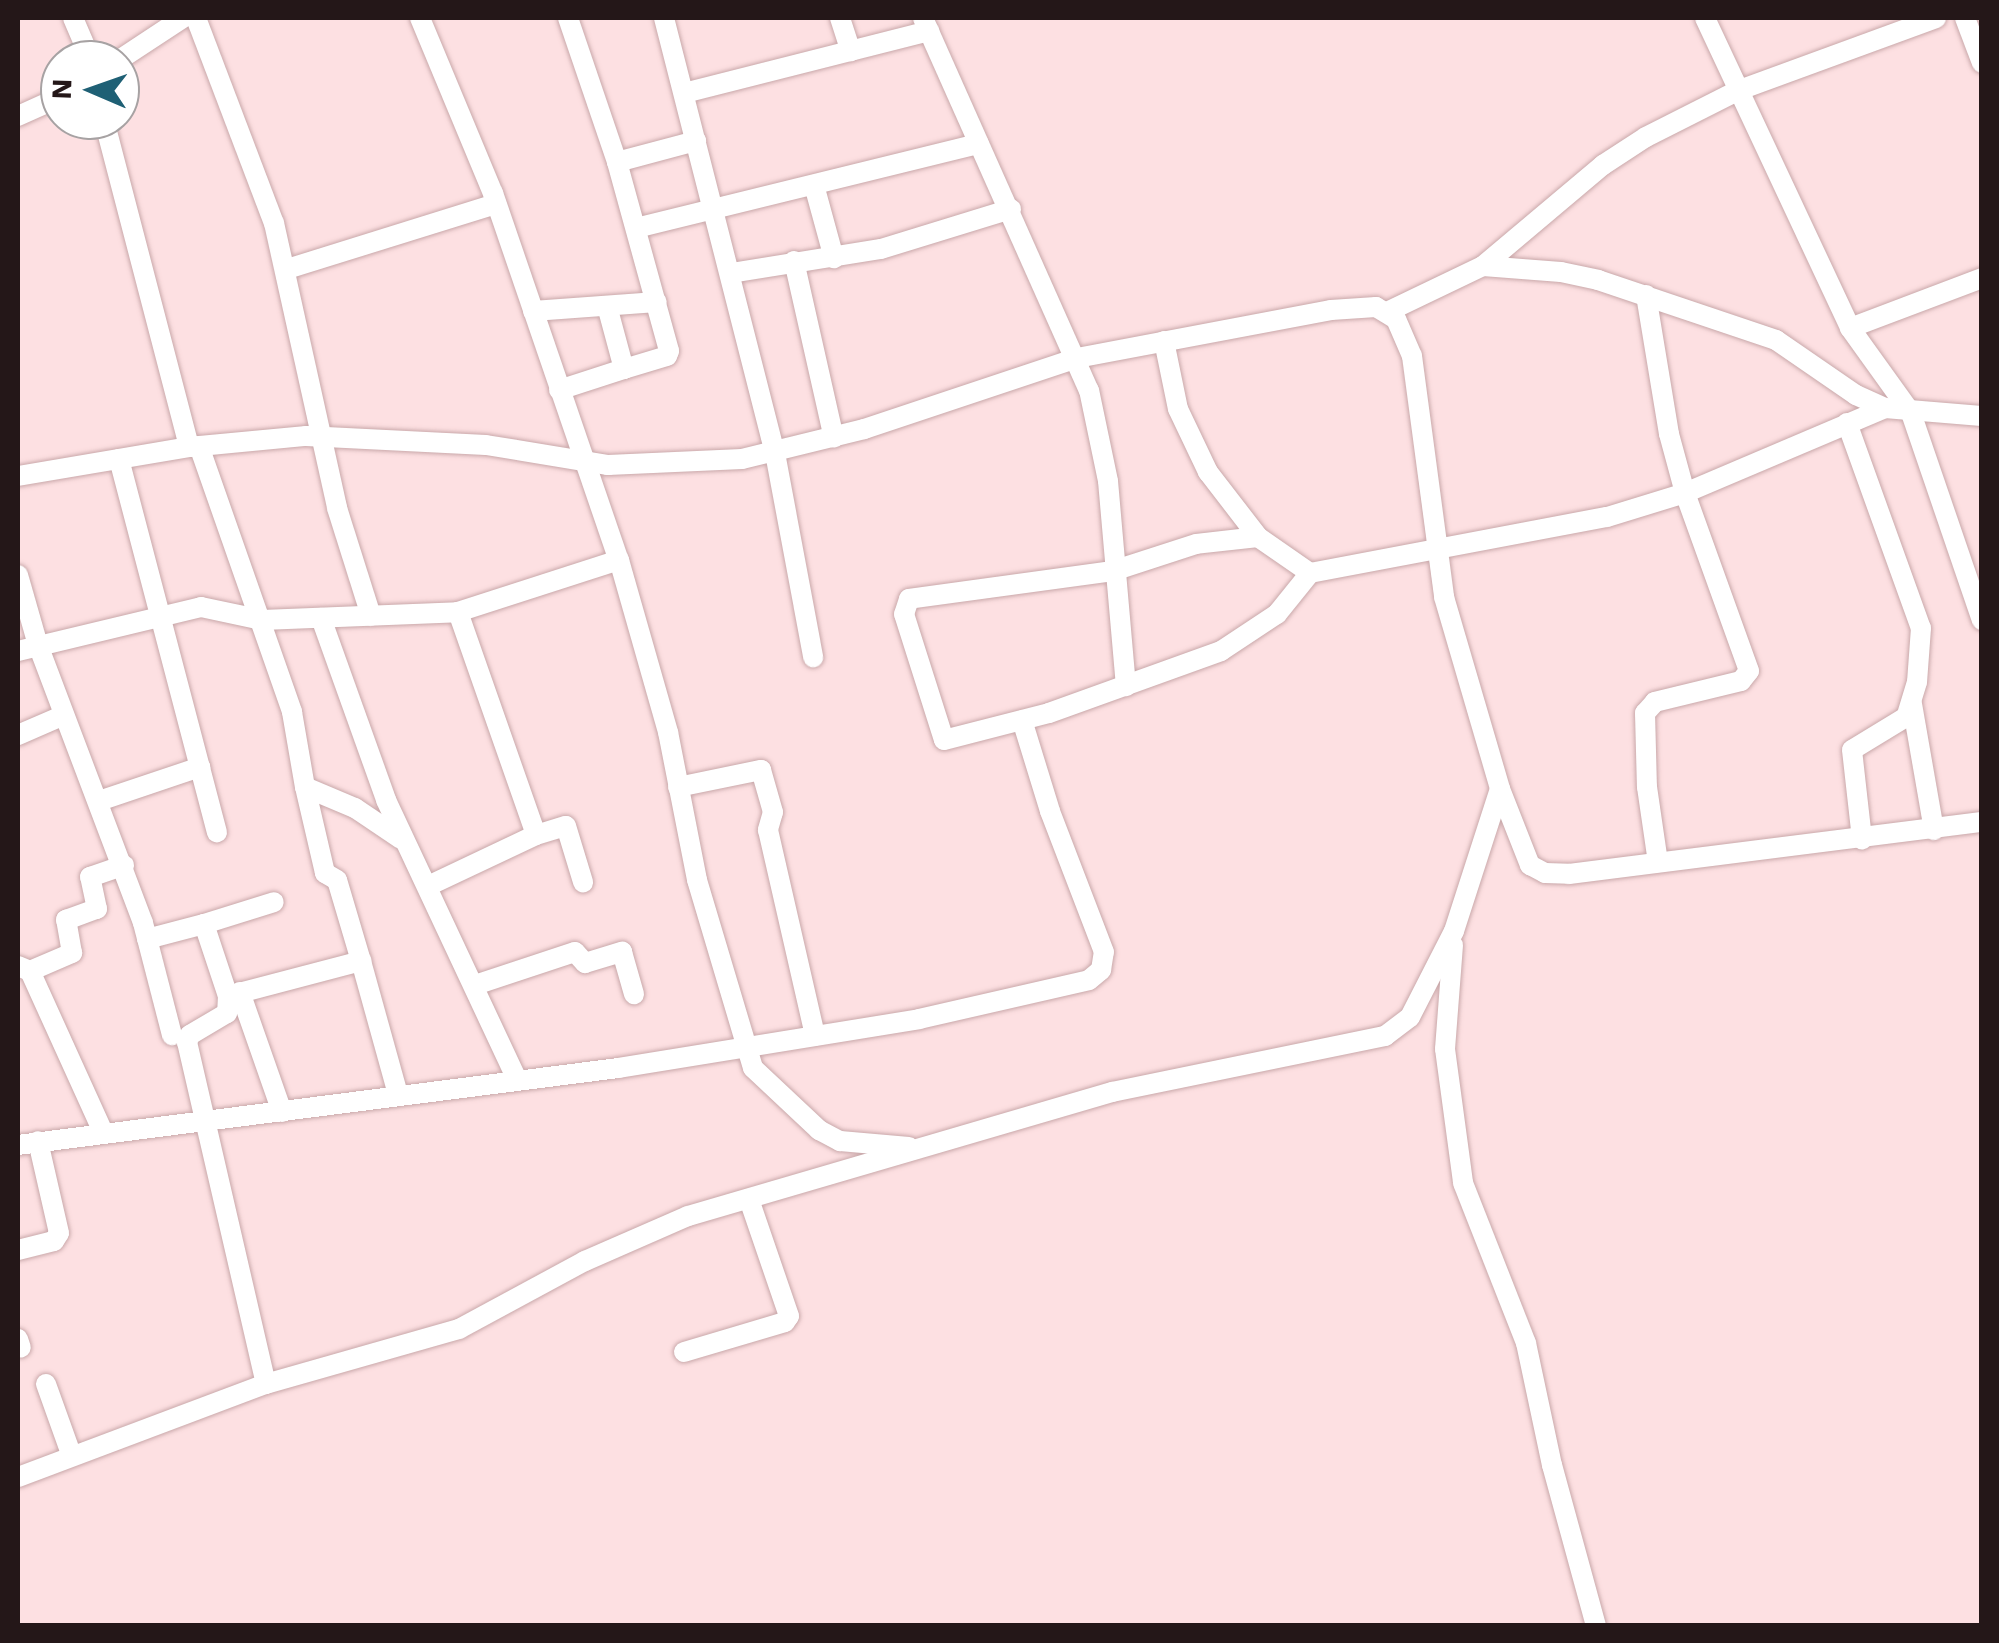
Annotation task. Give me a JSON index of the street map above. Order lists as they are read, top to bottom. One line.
{"north":"left"}
